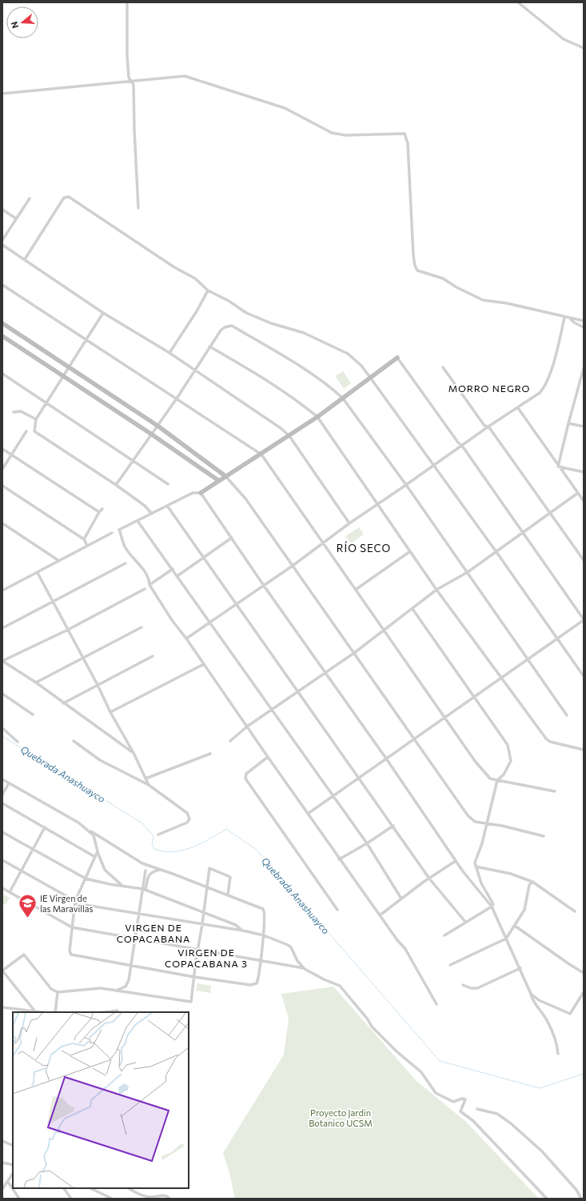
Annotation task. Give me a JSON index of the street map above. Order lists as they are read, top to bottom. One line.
{"districts":["MORRO NEGRO","RÍO SECO","VIRGEN DE COPACABANA","VIRGEN DE COPACABANA 3"],"water":["Quebrada Anashuayco"],"parks":["Proyecto Jardin Botanico UCSM"],"places":{"school or university":["IE Virgen de las Maravillas"]},"north":"left"}
